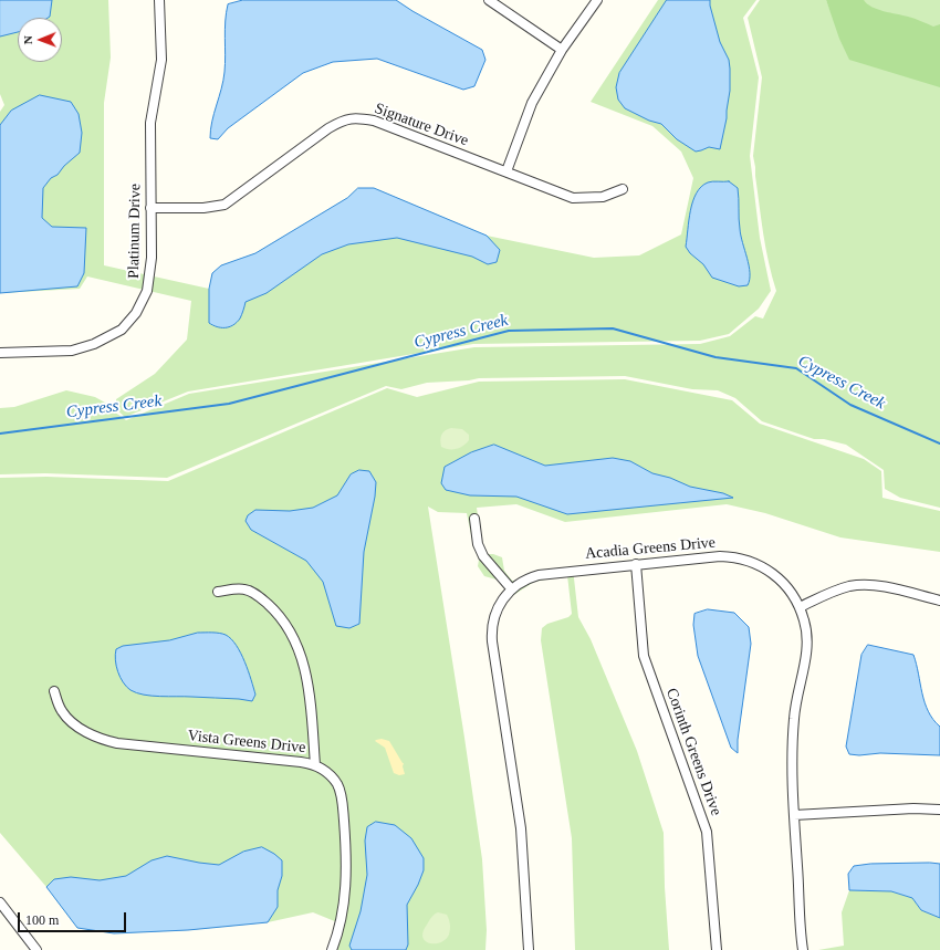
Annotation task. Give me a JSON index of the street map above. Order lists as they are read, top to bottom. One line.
{"streets":{"street":["Signature Drive","Platinum Drive","Acadia Greens Drive","Vista Greens Drive","Corinth Greens Drive"]},"crossings":[["Signature Drive","Platinum Drive"],["Acadia Greens Drive","Corinth Greens Drive"]],"water":["Cypress Creek"],"scale_bar":"100 m","north":"left"}
